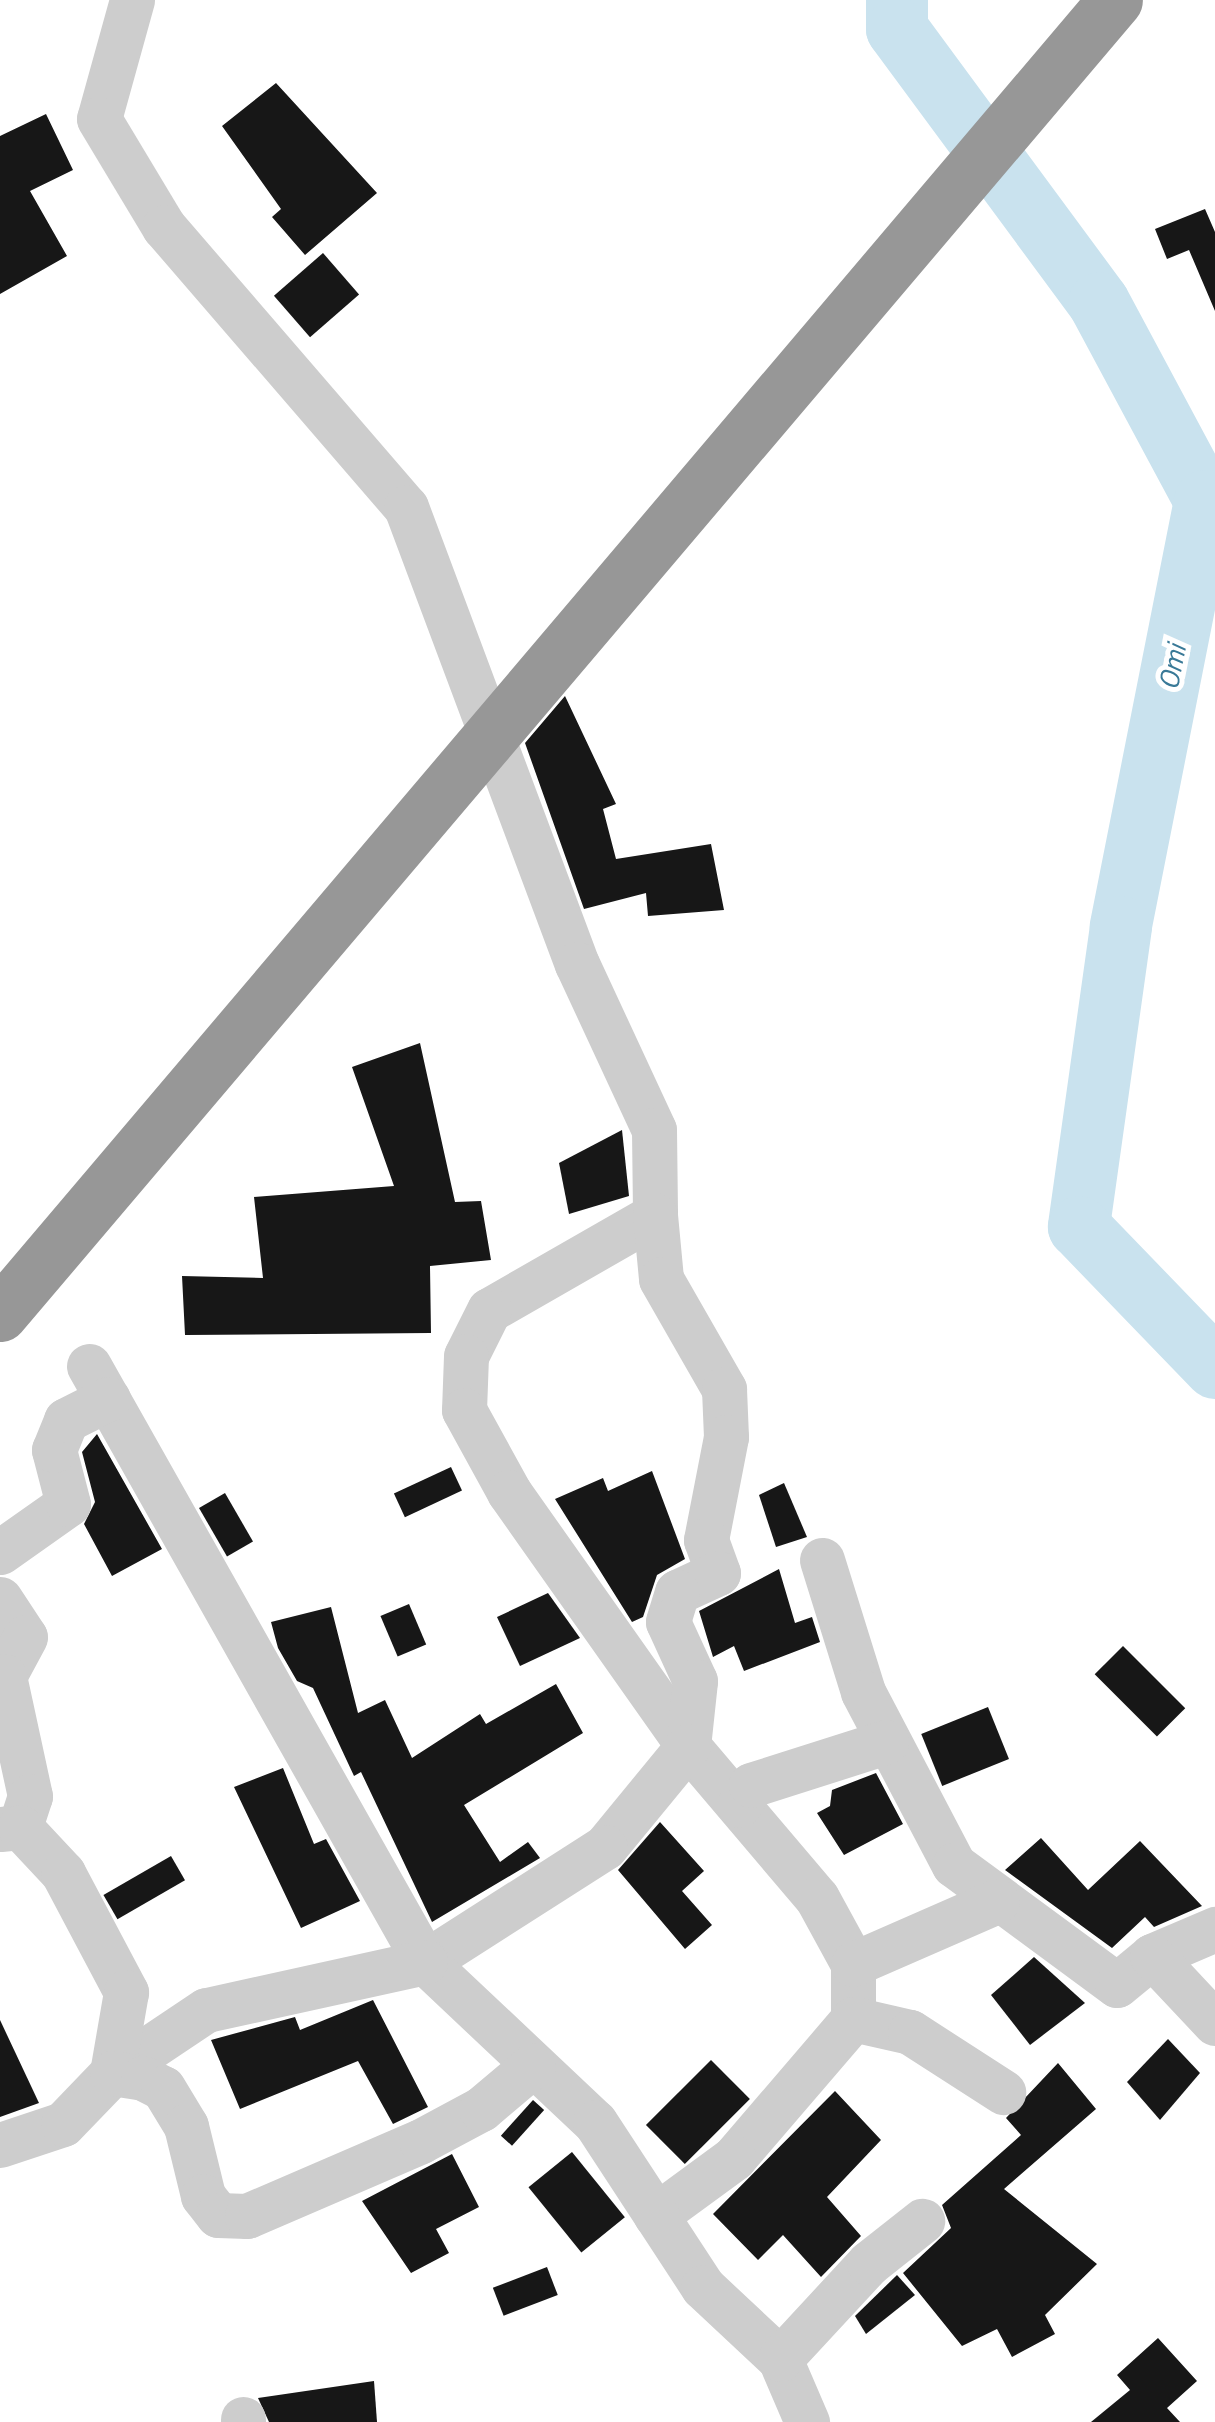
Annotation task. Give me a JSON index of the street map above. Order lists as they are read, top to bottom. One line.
{"water":["Omi"]}
